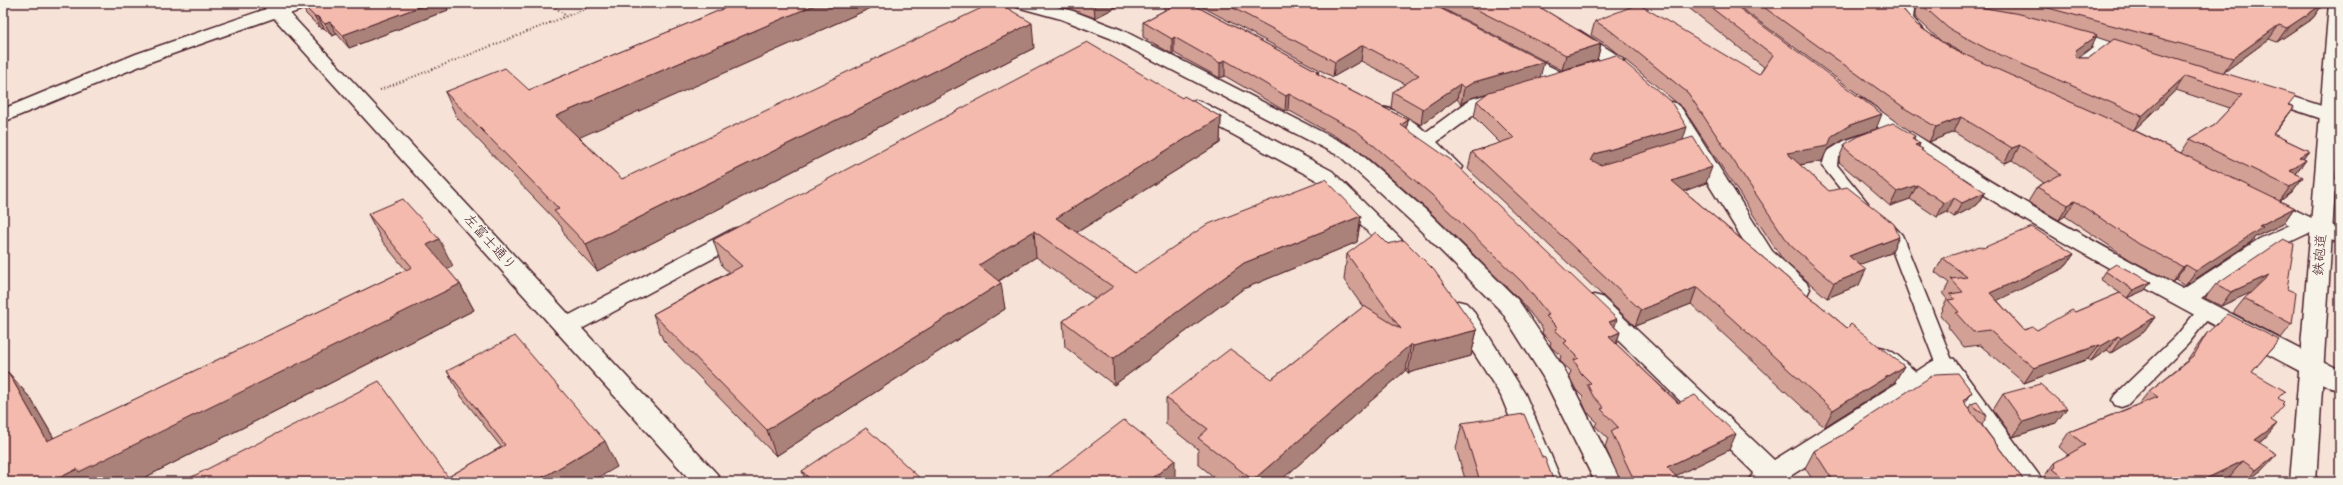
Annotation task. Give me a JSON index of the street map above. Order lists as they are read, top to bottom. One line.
{"streets":{"street":["左富士通り","鉄砲道"]}}
